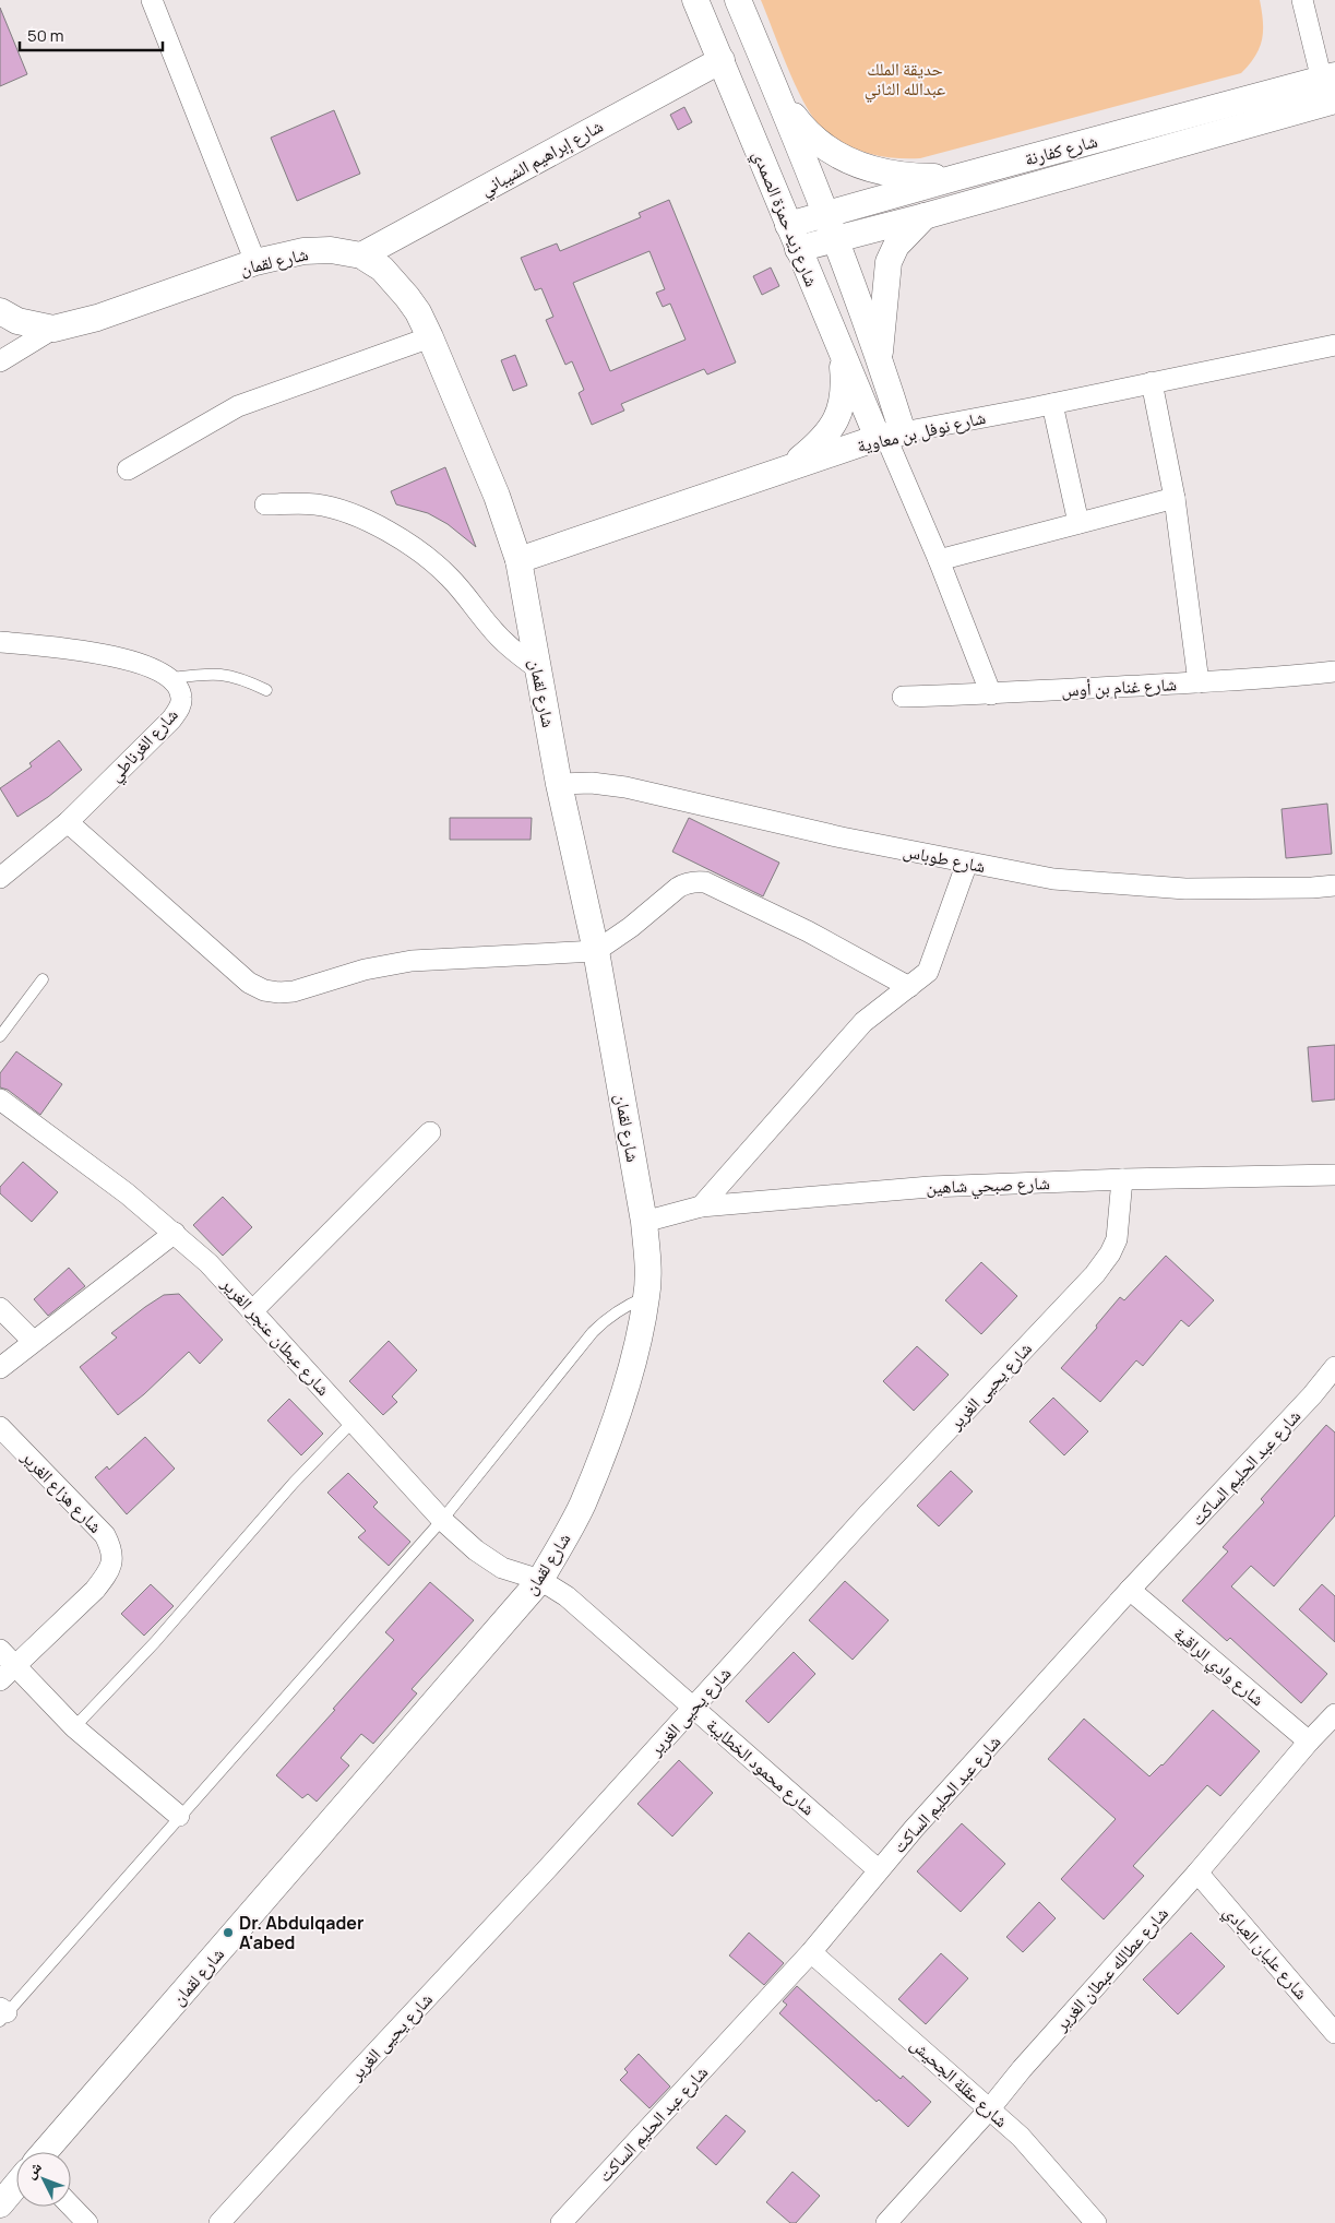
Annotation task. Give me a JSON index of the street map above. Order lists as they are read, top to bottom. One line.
{"streets":{"street":["شارع كفارنة","شارع إبراهيم الشيباني","شارع زيد حمزة الصمدي","شارع لقمان","شارع نوفل بن معاوية","شارع غنام بن أوس","شارع الغرناطي","شارع طوباس","شارع صبحي شاهين","شارع عبطان عنجر الغرير","شارع يحيى الغرير","شارع عبد الحليم الساكت","شارع هزاع الغرير","شارع وادي الراقية","شارع محمود الخطايبة","شارع عليان العبادي","شارع عطالله عبطان الغرير","شارع عقلة الجحيش"]},"crossings":[["شارع كفارنة","شارع زيد حمزة الصمدي"],["شارع إبراهيم الشيباني","شارع زيد حمزة الصمدي"],["شارع إبراهيم الشيباني","شارع لقمان"],["شارع زيد حمزة الصمدي","شارع نوفل بن معاوية"],["شارع لقمان","شارع نوفل بن معاوية"],["شارع لقمان","شارع طوباس"],["شارع لقمان","شارع صبحي شاهين"],["شارع لقمان","شارع عبطان عنجر الغرير"],["شارع لقمان","شارع محمود الخطايبة"],["شارع صبحي شاهين","شارع يحيى الغرير"],["شارع عبطان عنجر الغرير","شارع محمود الخطايبة"],["شارع يحيى الغرير","شارع محمود الخطايبة"],["شارع عبد الحليم الساكت","شارع وادي الراقية"],["شارع عبد الحليم الساكت","شارع محمود الخطايبة"],["شارع عبد الحليم الساكت","شارع عقلة الجحيش"],["شارع وادي الراقية","شارع عطالله عبطان الغرير"],["شارع عليان العبادي","شارع عطالله عبطان الغرير"],["شارع عطالله عبطان الغرير","شارع عقلة الجحيش"]],"parks":["حديقة الملك عبدالله الثاني"],"places":["Dr. Abdulqader A'abed"],"scale_bar":"50 m","north":"top left"}
